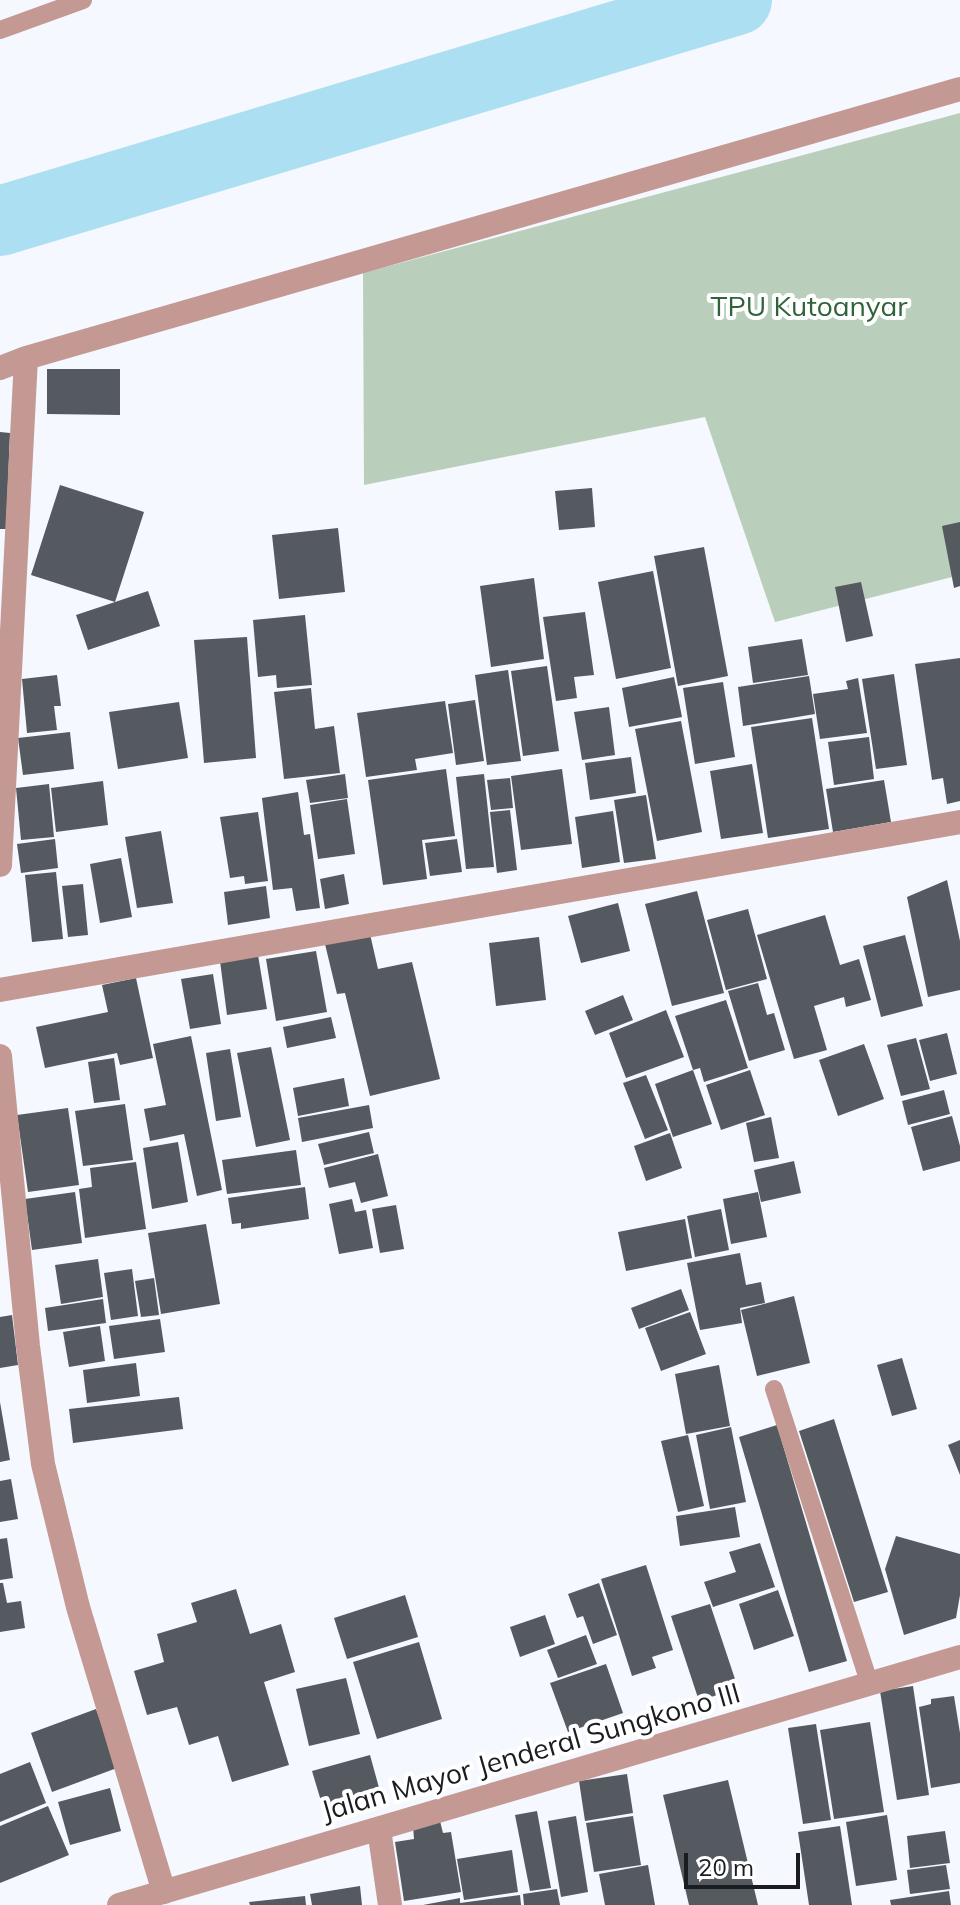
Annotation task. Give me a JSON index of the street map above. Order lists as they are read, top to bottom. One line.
{"streets":{"street":["Jalan Mayor Jenderal Sungkono III"]},"parks":["TPU Kutoanyar"],"scale_bar":"20 m"}
